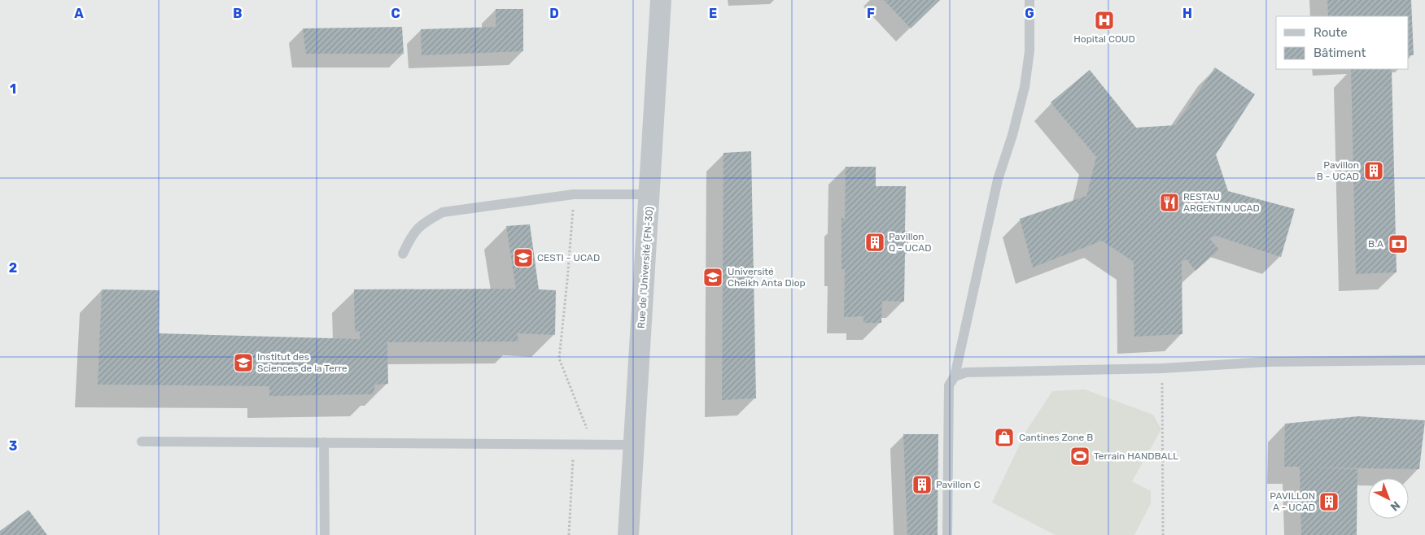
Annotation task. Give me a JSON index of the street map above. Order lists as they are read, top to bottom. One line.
{"streets":{"street":["Rue de l'Université (FN-30)"]},"places":{"hospital":["Hopital COUD"],"building":["Pavillon B - UCAD","Pavillon Q - UCAD","Pavillon C","PAVILLON A - UCAD"],"restaurant":["RESTAU ARGENTIN UCAD"],"bank":["B.A"],"school or university":["CESTI - UCAD","Université Cheikh Anta Diop","Institut des Sciences de la Terre"],"shop":["Cantines Zone B"],"sports":["Terrain HANDBALL"]},"legend":["Route","Bâtiment"],"north":"bottom right","grid":{"columns":["A","B","C","D","E","F","G","H"],"rows":["1","2","3"]}}
